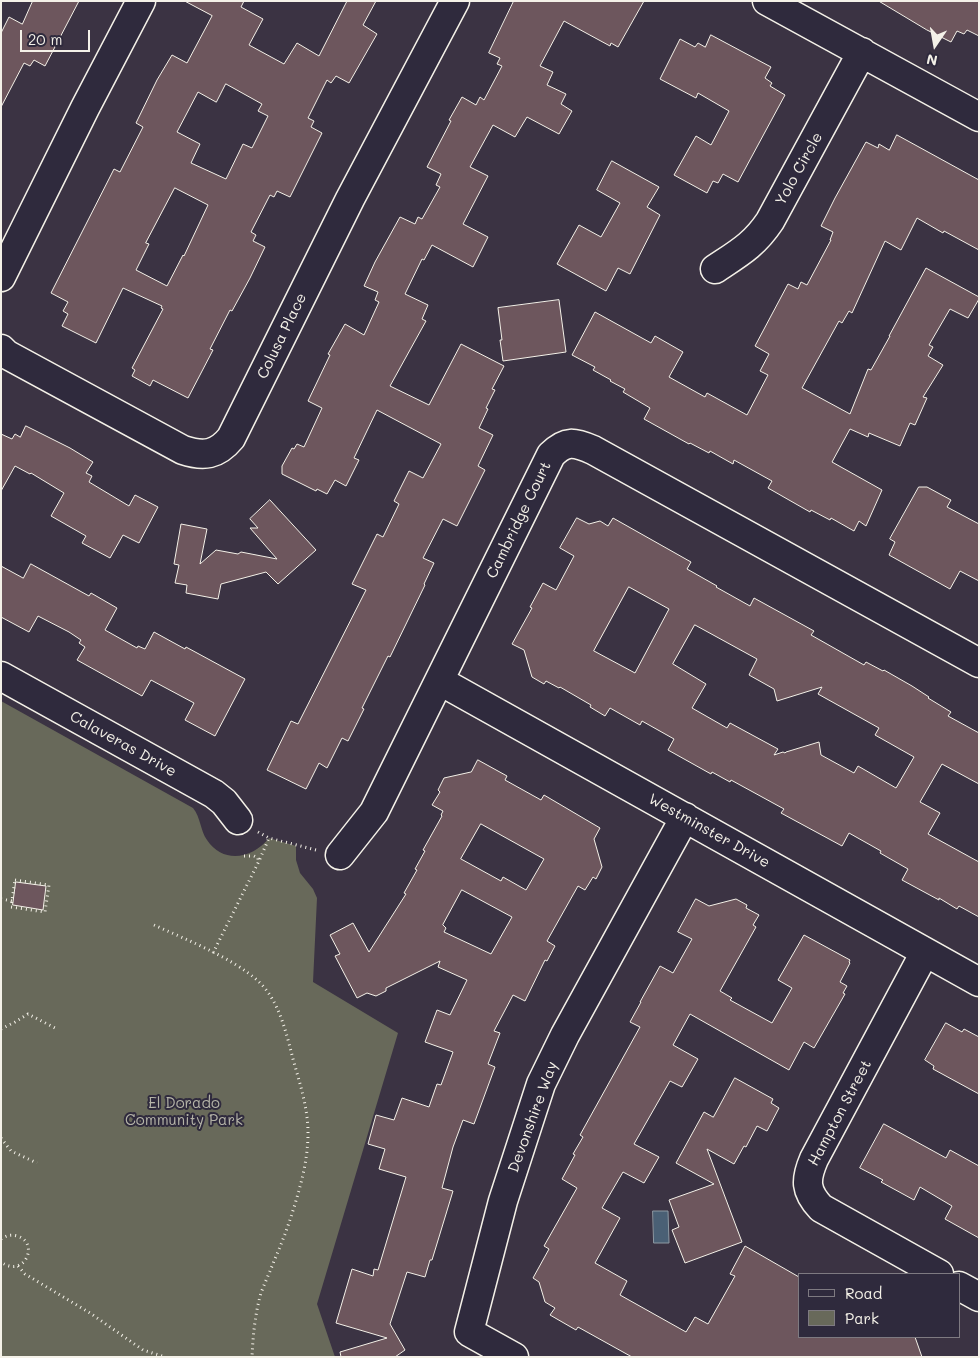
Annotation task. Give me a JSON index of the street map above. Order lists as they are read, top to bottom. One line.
{"streets":{"street":["Yolo Circle","Colusa Place","Cambridge Court","Calaveras Drive","Westminster Drive","Hampton Street","Devonshire Way"]},"crossings":[["Cambridge Court","Westminster Drive"],["Westminster Drive","Hampton Street"],["Westminster Drive","Devonshire Way"]],"parks":["El Dorado Community Park"],"legend":["Road","Park"],"scale_bar":"20 m","north":"bottom"}
